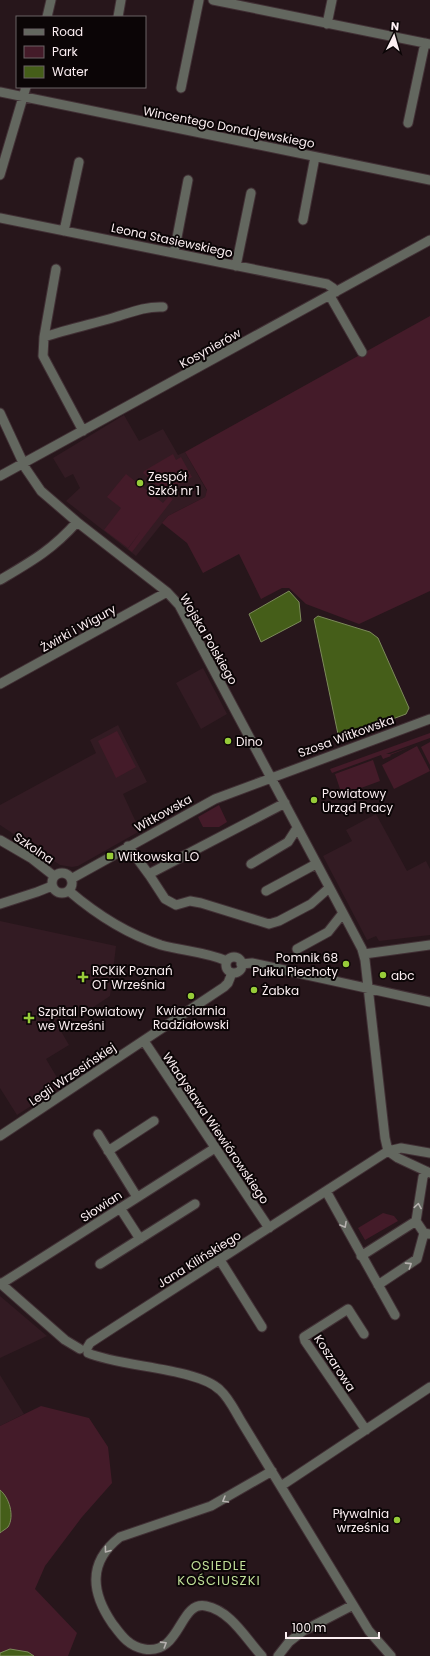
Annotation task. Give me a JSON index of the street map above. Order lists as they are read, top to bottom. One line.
{"streets":{"street":["Wincentego Dondajewskiego","Leona Stasiewskiego","Kosynierów","Żwirki i Wigury","Wojska Polskiego","Szosa Witkowska","Witkowska","Szkolna","Legii Wrzesińskiej","Władysława Wiewiórowskiego","Słowian","Jana Kilińskiego","Koszarowa"]},"crossings":[["Leona Stasiewskiego","Kosynierów"],["Kosynierów","Wojska Polskiego"],["Żwirki i Wigury","Wojska Polskiego"],["Wojska Polskiego","Szosa Witkowska"],["Wojska Polskiego","Witkowska"],["Wojska Polskiego","Jana Kilińskiego"],["Szosa Witkowska","Witkowska"],["Witkowska","Szkolna"],["Legii Wrzesińskiej","Władysława Wiewiórowskiego"],["Władysława Wiewiórowskiego","Słowian"],["Władysława Wiewiórowskiego","Jana Kilińskiego"]],"districts":["OSIEDLE KOŚCIUSZKI"],"places":{"other":["Zespół Szkół nr 1","Dino","Powiatowy Urząd Pracy","Pomnik 68 Pułku Piechoty","abc","Żabka","Kwiaciarnia Radziałowski","Pływalnia września"],"transit":["Witkowska LO"],"health":["RCKiK Poznań OT Września","Szpital Powiatowy we Wrześni"]},"legend":["Road","Park","Water"],"scale_bar":"100 m","north":"top"}
